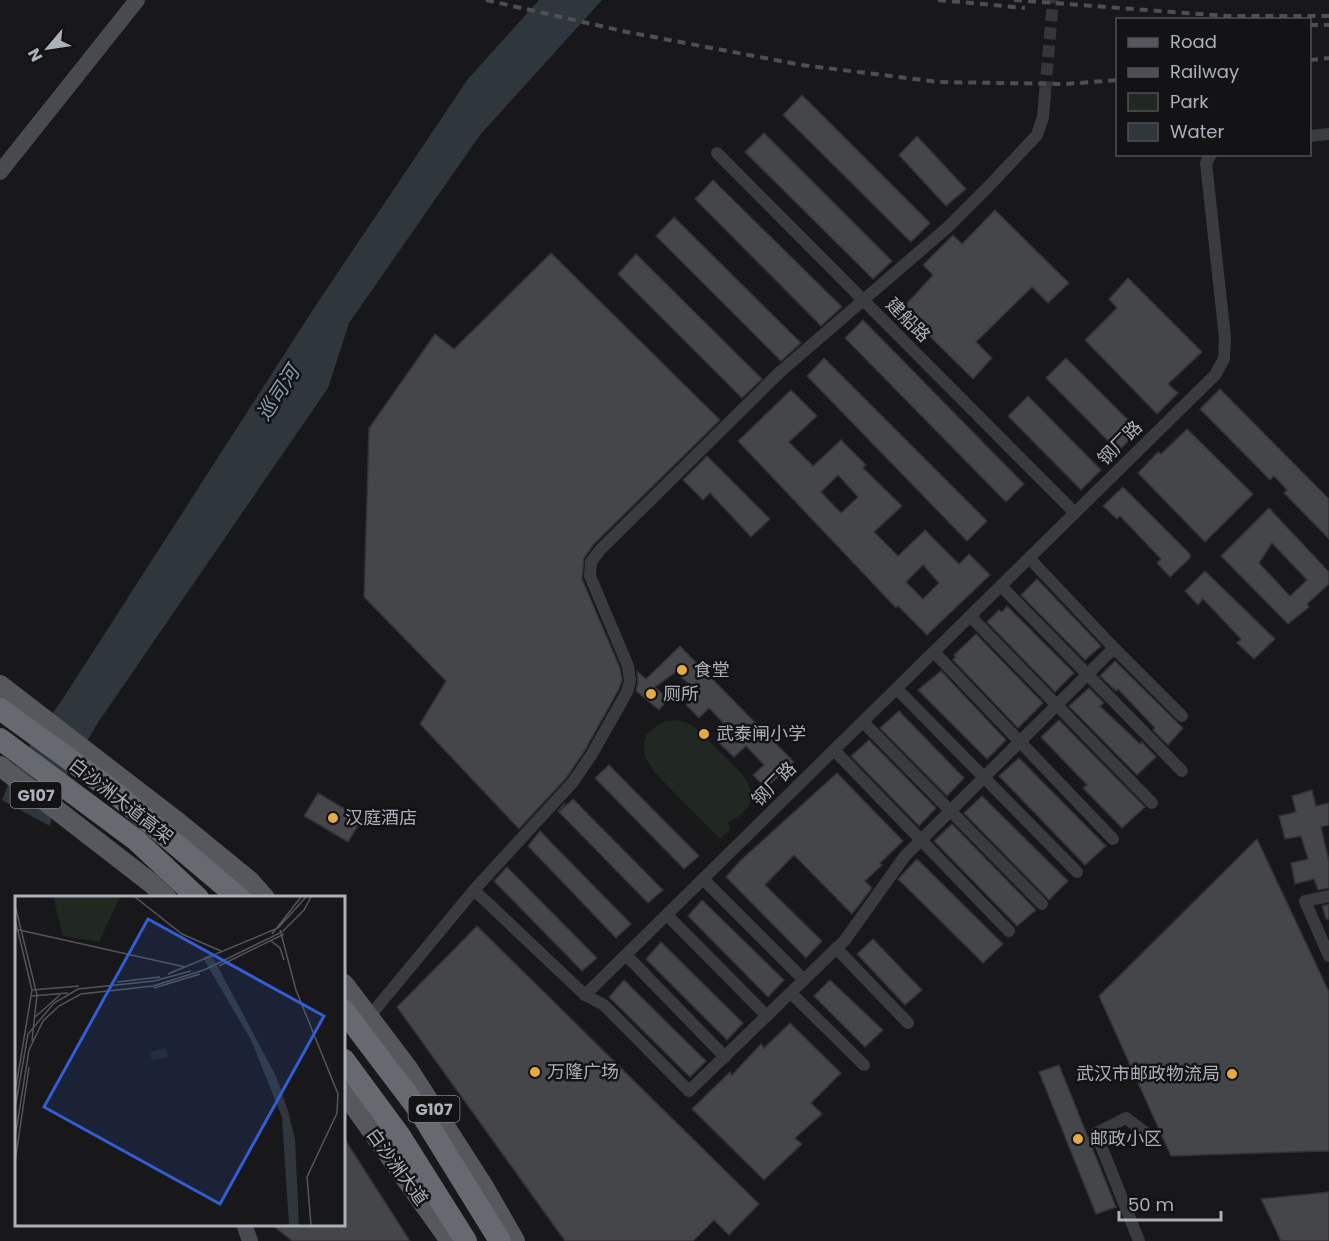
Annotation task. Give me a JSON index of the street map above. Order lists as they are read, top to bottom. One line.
{"streets":{"highway":["白沙洲大道高架"],"main road":["G107","白沙洲大道"],"street":["建船路","钢厂路"]},"crossings":[["建船路","钢厂路"]],"water":["巡司河"],"places":["食堂","厕所","武泰闸小学","汉庭酒店","万隆广场","武汉市邮政物流局","邮政小区"],"legend":["Road","Railway","Park","Water"],"scale_bar":"50 m","north":"bottom left"}
